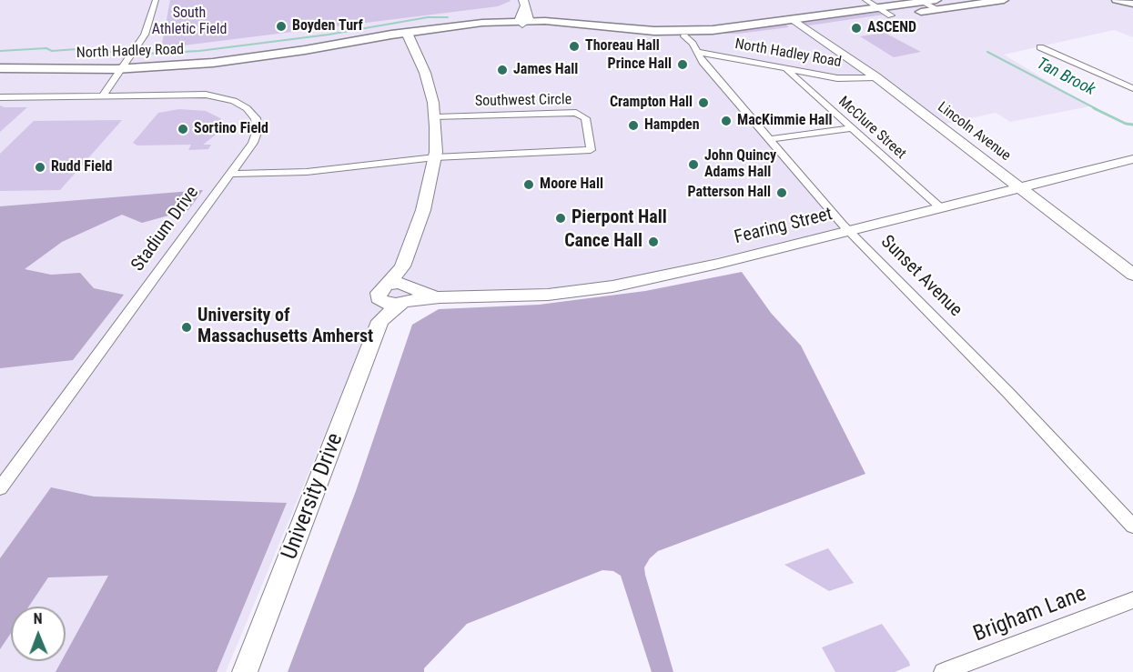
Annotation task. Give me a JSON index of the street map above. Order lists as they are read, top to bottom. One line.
{"streets":{"main road":["North Hadley Road"],"street":["Southwest Circle","McClure Street","Lincoln Avenue","Fearing Street","Stadium Drive","Sunset Avenue","University Drive","Brigham Lane"]},"crossings":[["North Hadley Road","McClure Street"],["North Hadley Road","Lincoln Avenue"],["North Hadley Road","Sunset Avenue"],["North Hadley Road","University Drive"],["Southwest Circle","University Drive"],["McClure Street","Fearing Street"],["Lincoln Avenue","Fearing Street"],["Fearing Street","Sunset Avenue"],["Fearing Street","University Drive"]],"water":["Tan Brook"],"parks":["South Athletic Field"],"places":["Boyden Turf","ASCEND","Thoreau Hall","Prince Hall","James Hall","Crampton Hall","MacKimmie Hall","Hampden","Sortino Field","John Quincy Adams Hall","Rudd Field","Moore Hall","Patterson Hall","Pierpont Hall","Cance Hall","University of Massachusetts Amherst"],"north":"top"}
